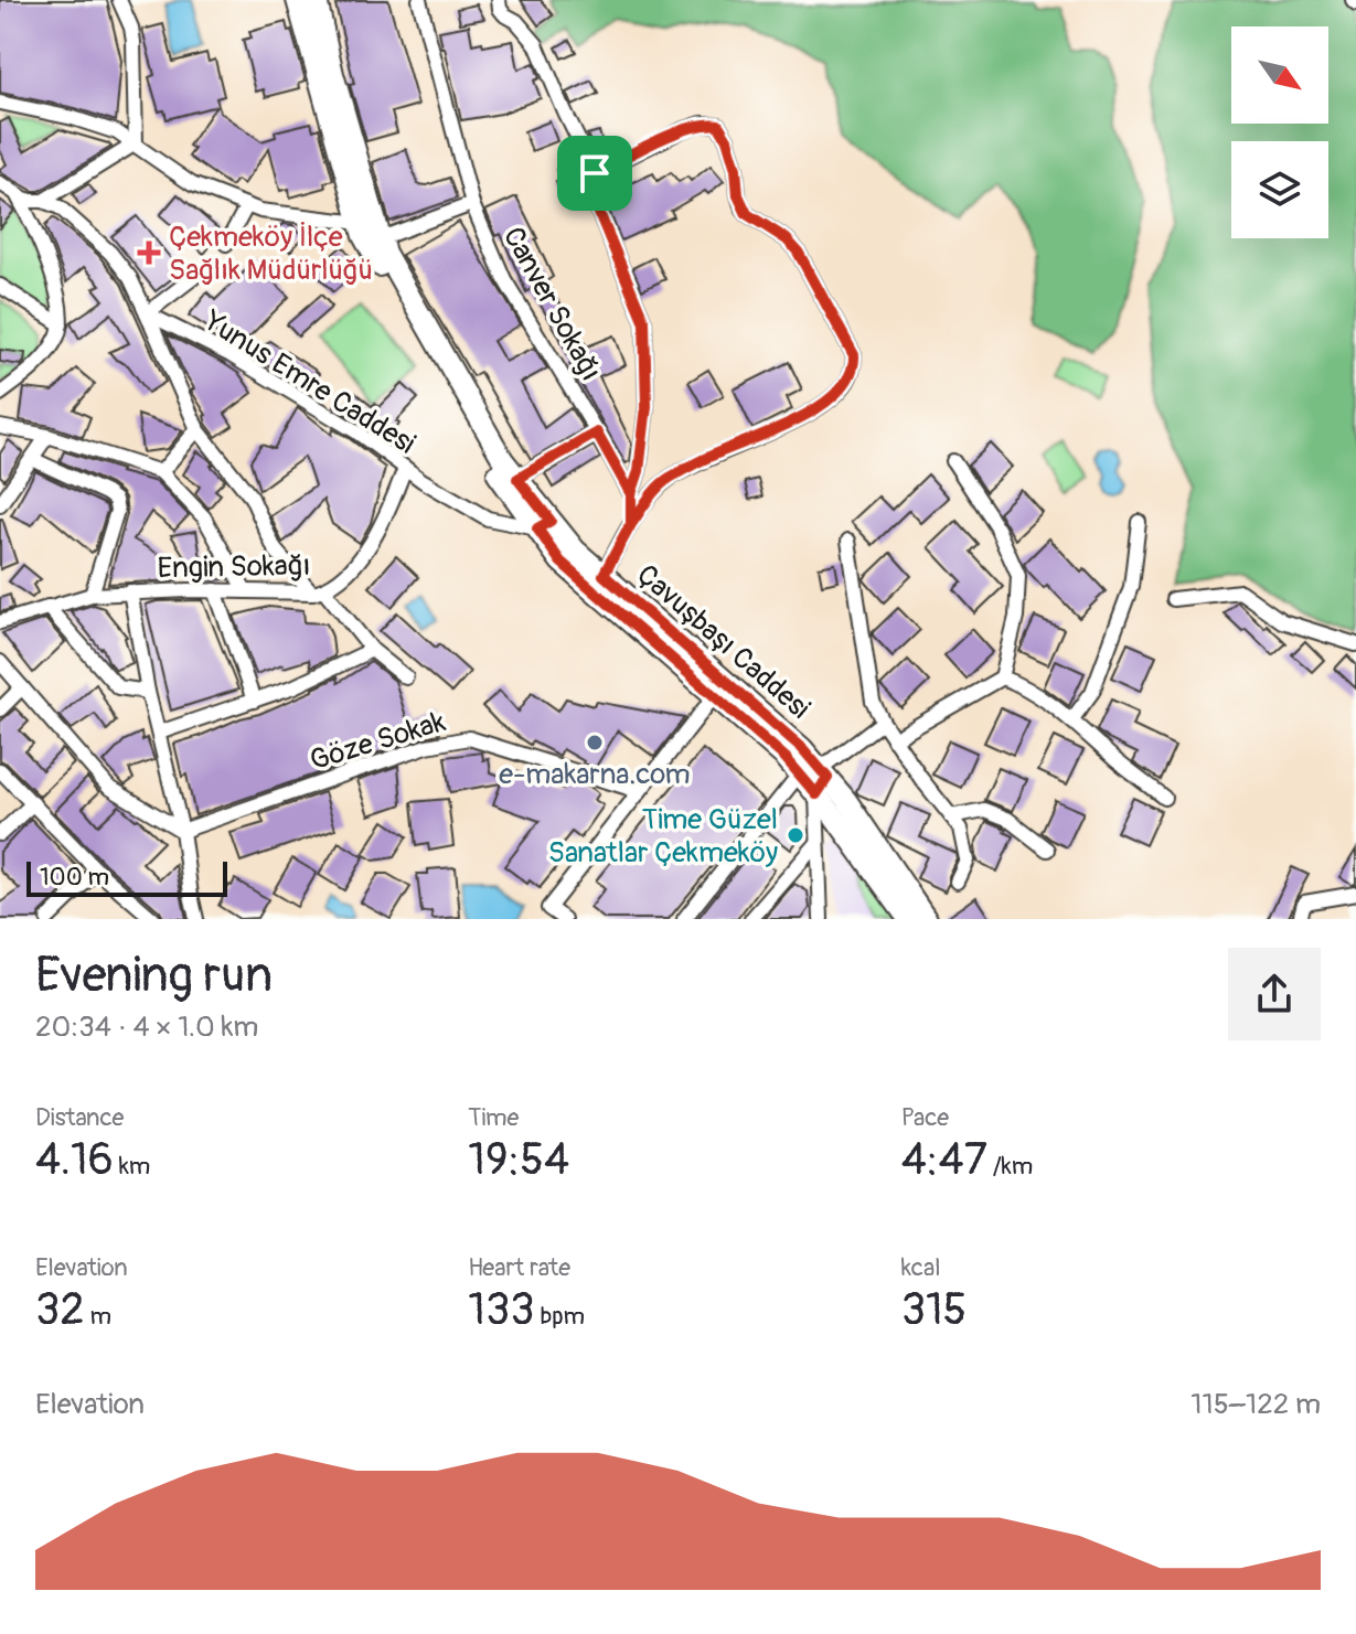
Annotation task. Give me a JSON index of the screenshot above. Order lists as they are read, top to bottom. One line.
{"streets":{"main road":["Çavuşbaşı Caddesi"],"street":["Canver Sokağı","Yunus Emre Caddesi","Engin Sokağı","Göze Sokak"]},"crossings":[["Yunus Emre Caddesi","Engin Sokağı"],["Yunus Emre Caddesi","Çavuşbaşı Caddesi"]],"places":{"health":["Çekmeköy İlçe Sağlık Müdürlüğü"],"other":["e-makarna.com","Time Güzel Sanatlar Çekmeköy"]},"scale_bar":"100 m","north":"bottom right","page":{"scale":"100 m","heading":["Evening run","20:34 · 4 × 1.0 km"],"stats":[["Distance","4.16 km"],["Time","19:54"],["Pace","4:47 /km"],["Elevation","32 m"],["Heart rate","133 bpm"],["kcal","315"]],"chart":["Elevation","115–122 m"]}}
